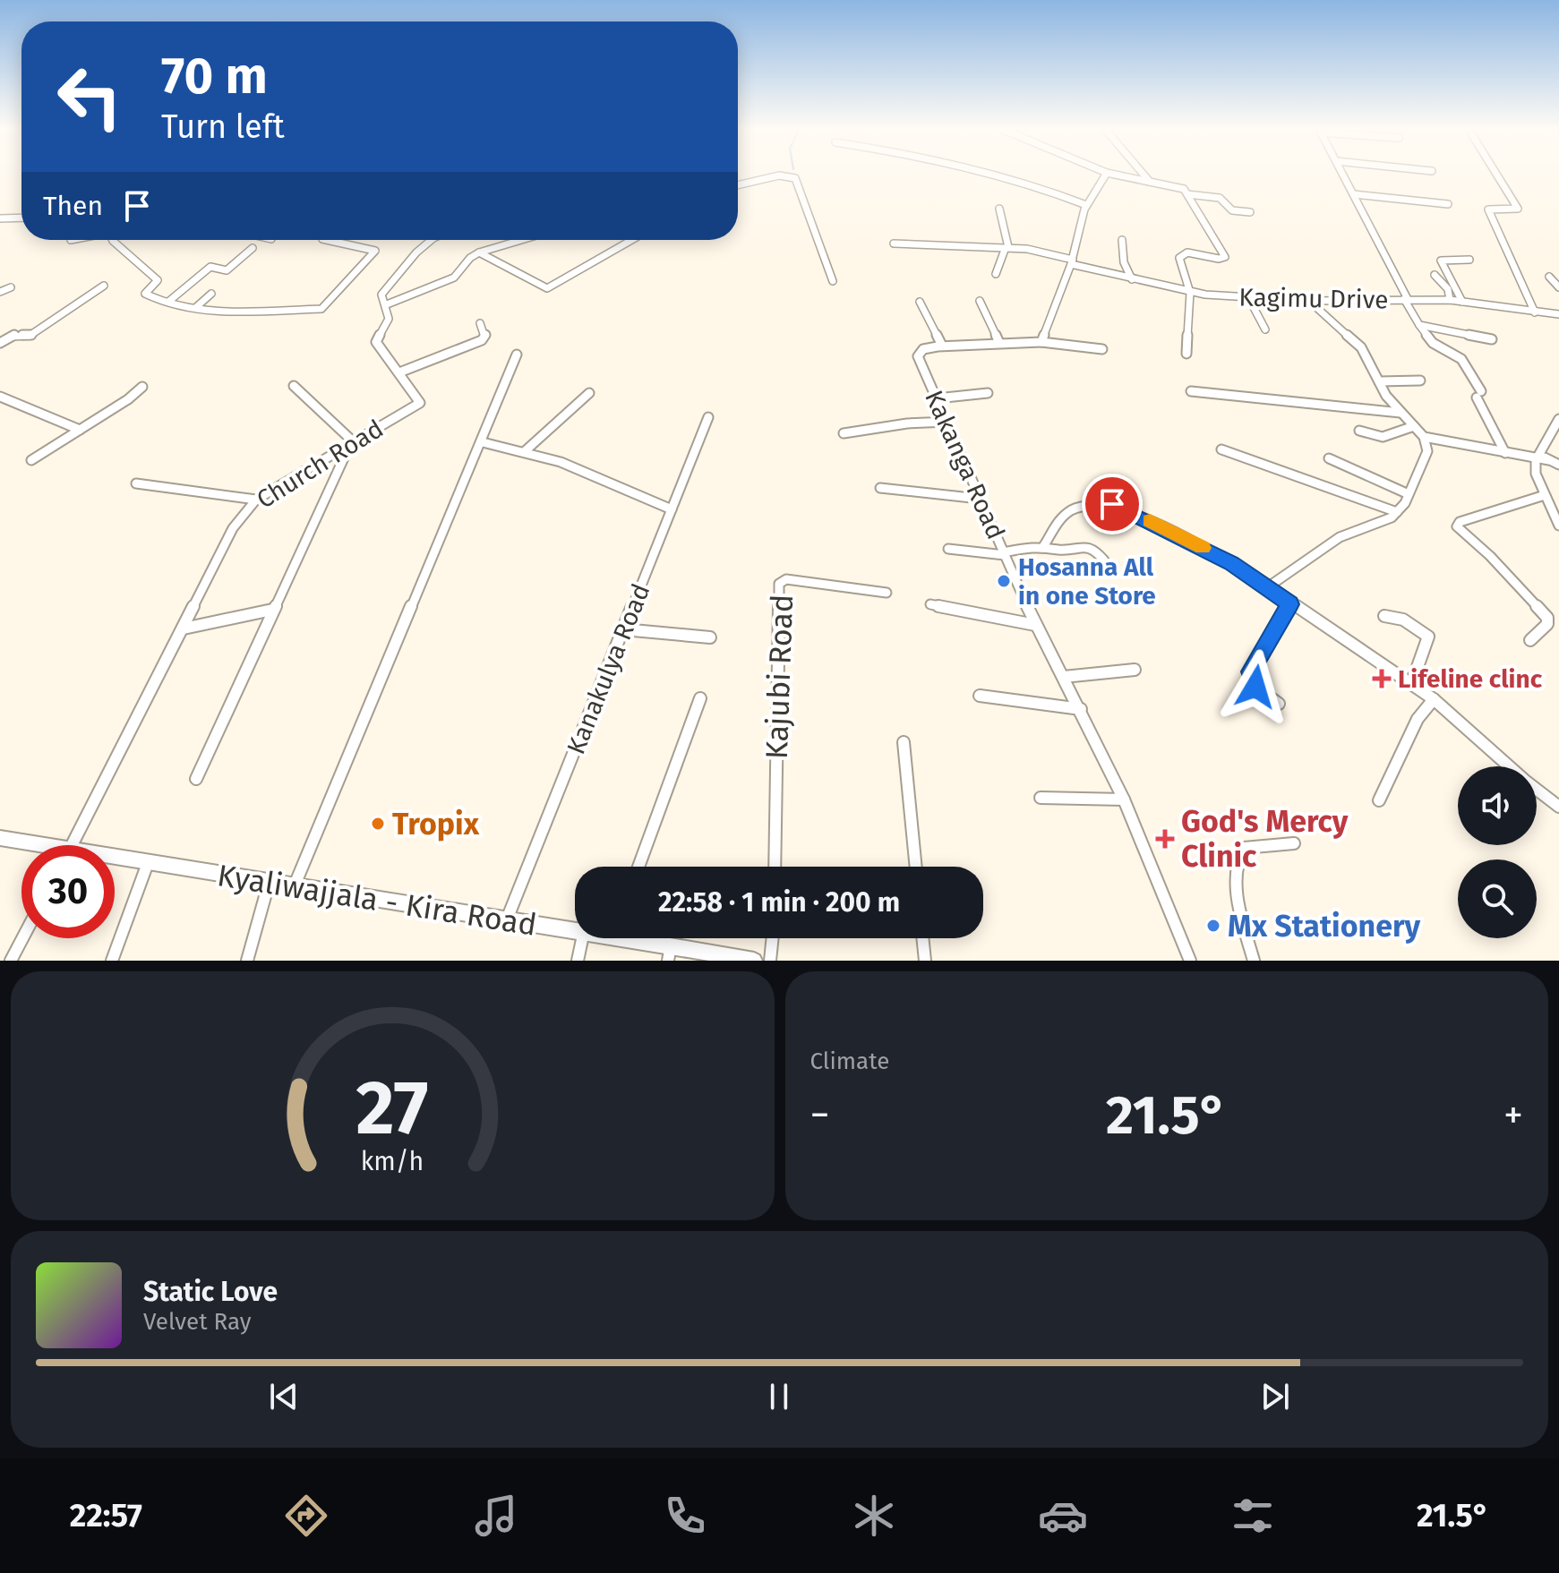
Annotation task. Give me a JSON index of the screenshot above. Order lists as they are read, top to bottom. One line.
{"streets":{"street":["Kagimu Drive","Church Road","Kakanga Road","Kanakulya Road","Kajubi Road","Kyaliwajjala - Kira Road"]},"crossings":[["Kanakulya Road","Kyaliwajjala - Kira Road"]],"places":{"other":["Hosanna All in one Store","Tropix","Mx Stationery"],"health":["Lifeline clinc","God's Mercy Clinic"]},"page":{"turn":["70 m","Turn left"],"then":"Then","limit":"30","trip":"22:58 · 1 min · 200 m","tile":"Climate","heat":["−","21.5°","+"],"song":["Static Love","Velvet Ray"],"tabs":["22:57","21.5°"],"gauge":["27","km/h"]}}
